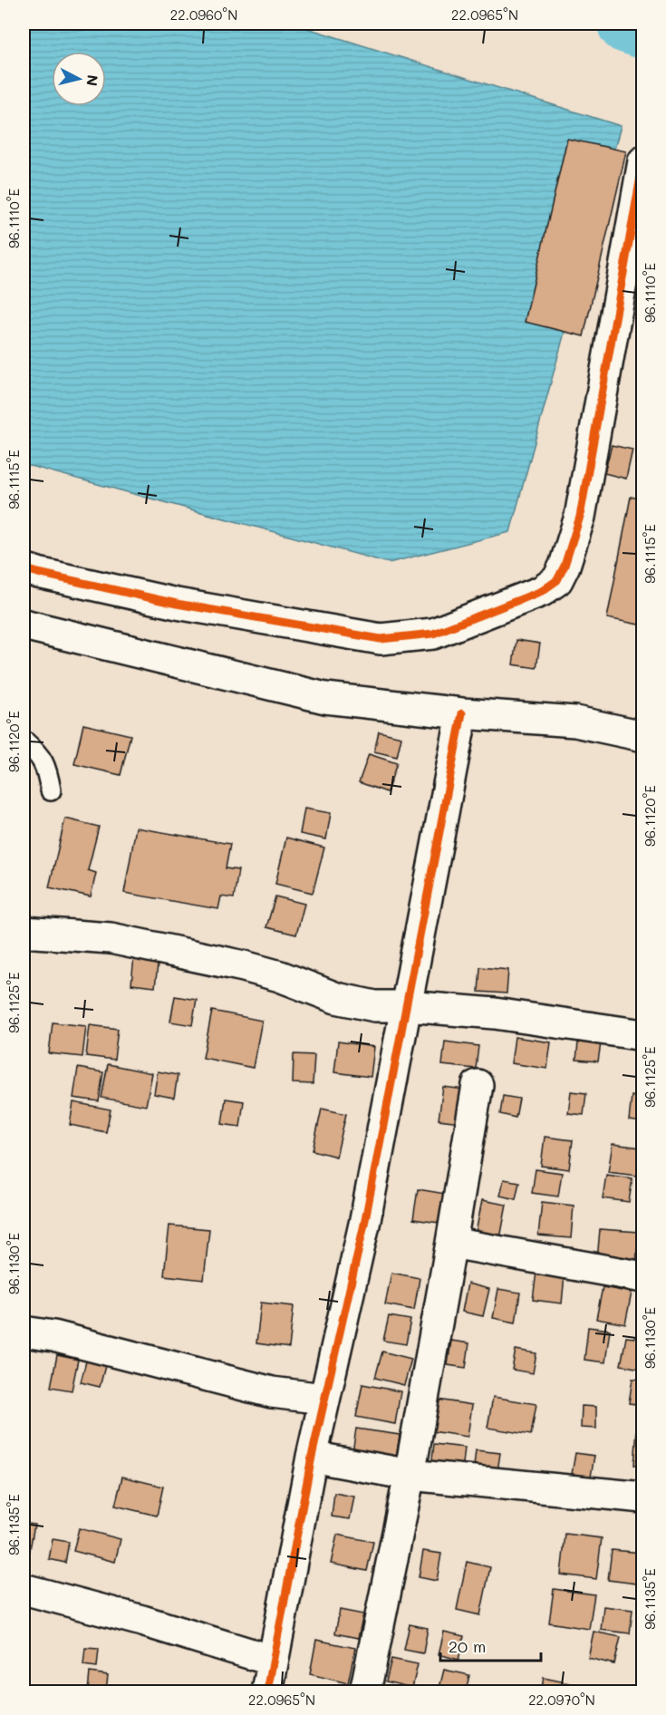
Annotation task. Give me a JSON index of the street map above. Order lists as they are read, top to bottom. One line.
{"scale_bar":"20 m","north":"right","coordinates":["22.0960°N","22.0965°N","96.1110°E","96.1115°E","96.1120°E","96.1125°E","96.1130°E","96.1135°E","22.0970°N"]}
